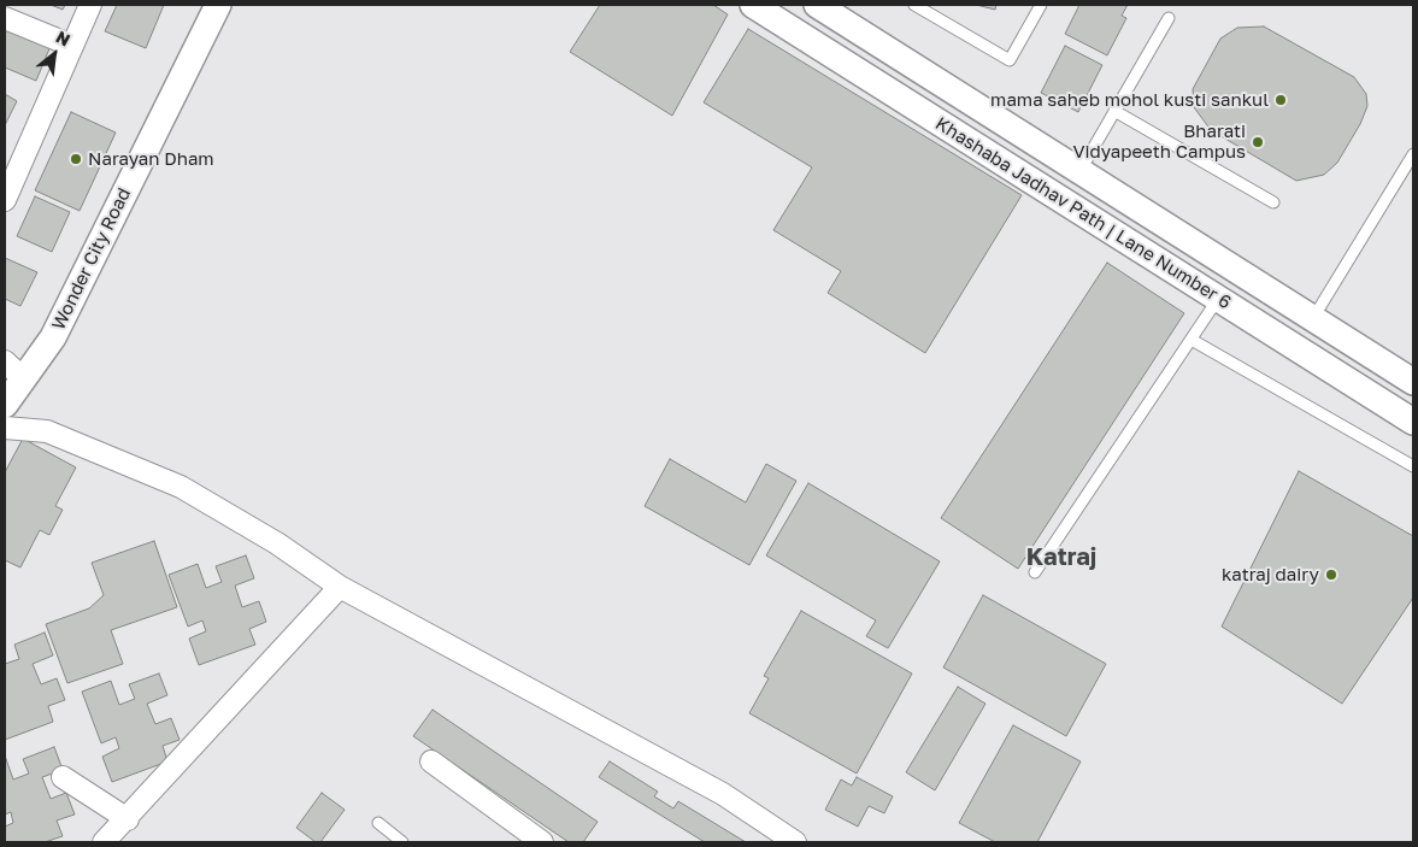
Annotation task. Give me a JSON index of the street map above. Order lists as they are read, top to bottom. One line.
{"streets":{"street":["Khashaba Jadhav Path | Lane Number 6","Wonder City Road"]},"districts":["Katraj"],"places":["mama saheb mohol kusti sankul","Bharati Vidyapeeth Campus","Narayan Dham","katraj dairy"],"north":"top right"}
